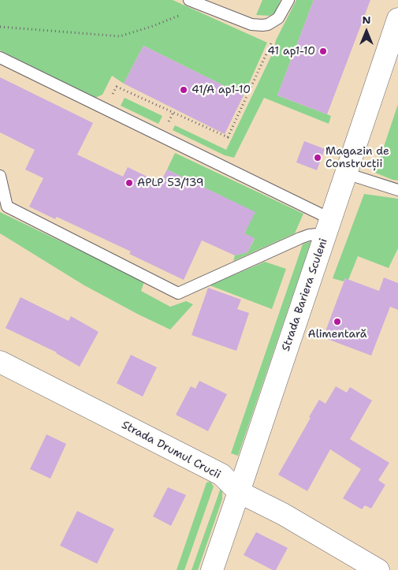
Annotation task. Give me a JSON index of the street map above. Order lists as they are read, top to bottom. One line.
{"streets":{"main road":["Strada Bariera Sculeni","Strada Drumul Crucii"]},"crossings":[["Strada Bariera Sculeni","Strada Drumul Crucii"]],"places":["41 ap1-10","41/A ap1-10","Magazin de Construcții","APLP 53/139","Alimentară"],"north":"top"}
